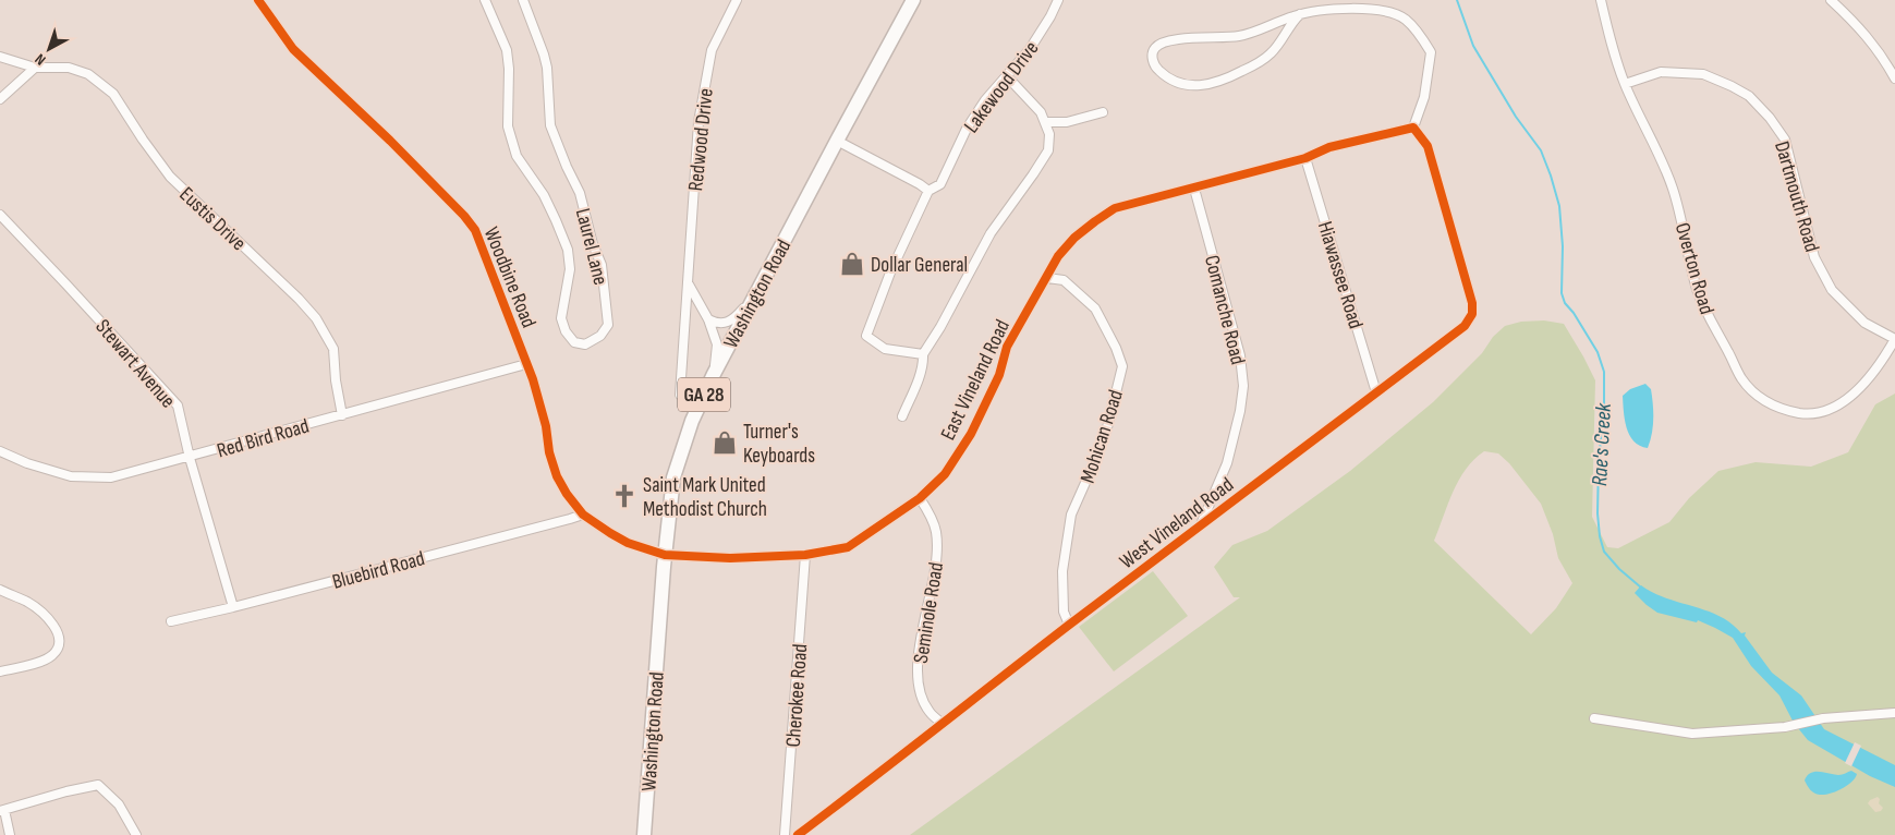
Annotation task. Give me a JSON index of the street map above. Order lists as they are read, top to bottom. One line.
{"streets":{"main road":["Washington Road","GA 28"],"street":["Lakewood Drive","Redwood Drive","Dartmouth Road","Eustis Drive","Laurel Lane","Overton Road","Hiawassee Road","Woodbine Road","Comanche Road","Stewart Avenue","East Vineland Road","Mohican Road","Red Bird Road","West Vineland Road","Bluebird Road","Seminole Road","Cherokee Road"]},"crossings":[["Dartmouth Road","Overton Road"],["Eustis Drive","Red Bird Road"],["Hiawassee Road","East Vineland Road"],["Hiawassee Road","West Vineland Road"],["Woodbine Road","Washington Road"],["Woodbine Road","East Vineland Road"],["Woodbine Road","Red Bird Road"],["Woodbine Road","Bluebird Road"],["Washington Road","East Vineland Road"],["Comanche Road","East Vineland Road"],["Comanche Road","West Vineland Road"],["Stewart Avenue","Red Bird Road"],["Stewart Avenue","Bluebird Road"],["East Vineland Road","Mohican Road"],["East Vineland Road","West Vineland Road"],["East Vineland Road","Seminole Road"],["East Vineland Road","Cherokee Road"],["Mohican Road","West Vineland Road"],["West Vineland Road","Seminole Road"]],"water":["Rae's Creek"],"places":{"shop":["Dollar General","Turner's Keyboards"],"church":["Saint Mark United Methodist Church"]},"north":"bottom left"}
